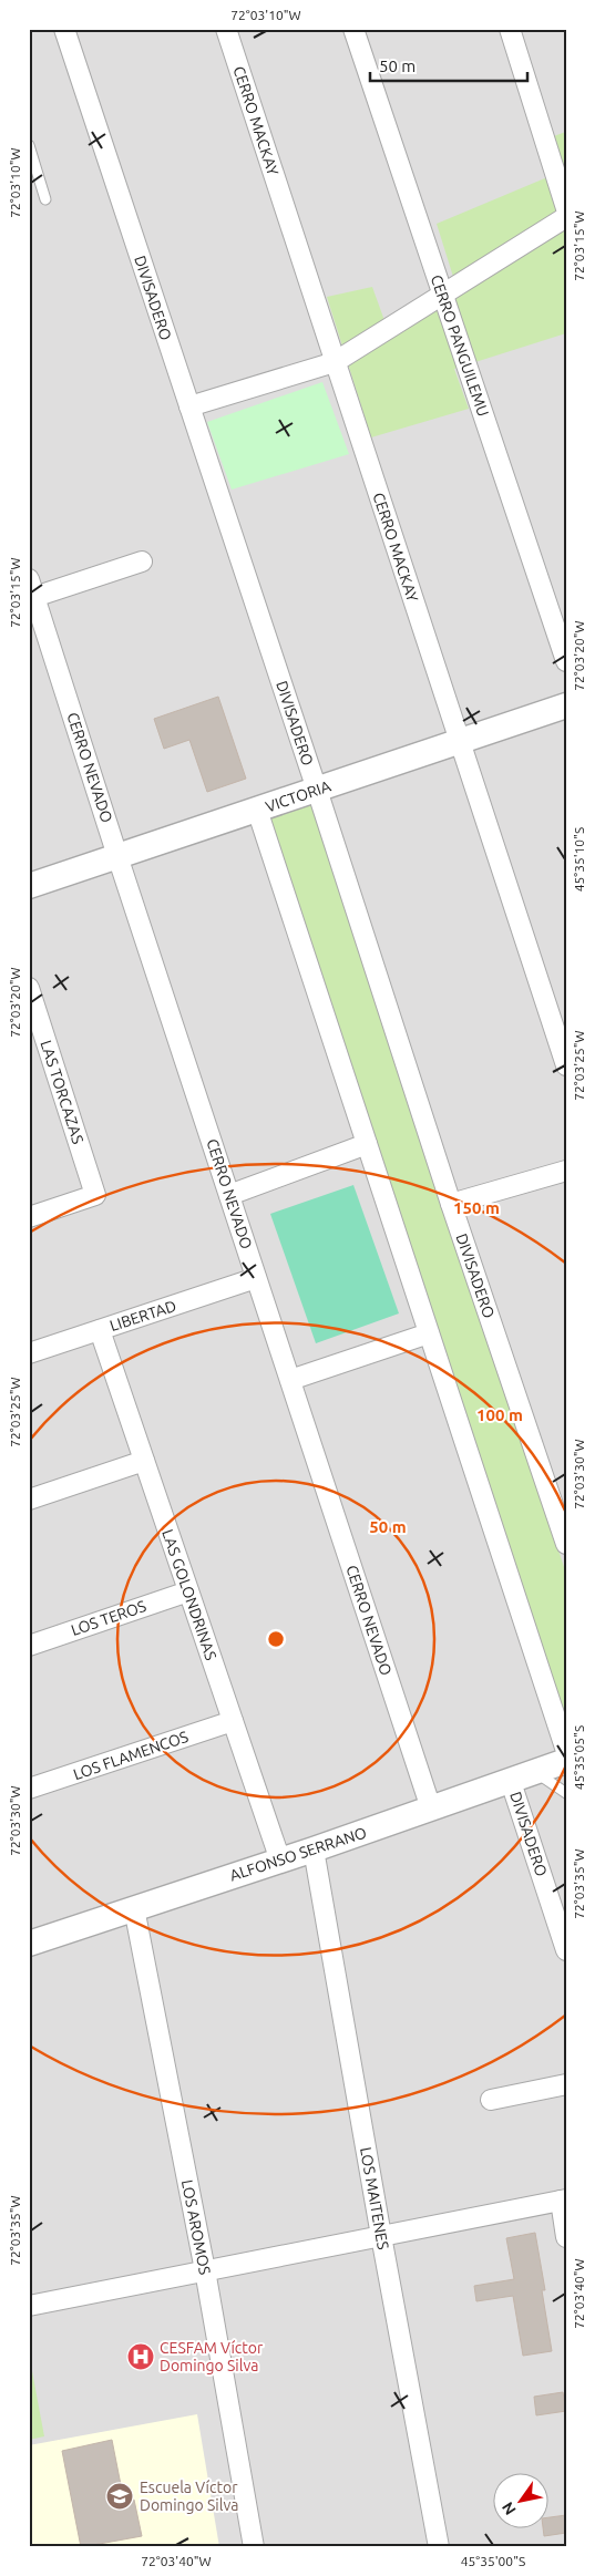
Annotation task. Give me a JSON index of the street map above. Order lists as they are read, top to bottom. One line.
{"streets":{"street":["CERRO MACKAY","DIVISADERO","CERRO PANGUILEMU","CERRO NEVADO","VICTORIA","LAS TORCAZAS","LIBERTAD","LAS GOLONDRINAS","LOS TEROS","LOS FLAMENCOS","ALFONSO SERRANO","LOS MAITENES","LOS AROMOS"]},"crossings":[["CERRO MACKAY","VICTORIA"],["DIVISADERO","VICTORIA"],["DIVISADERO","ALFONSO SERRANO"],["CERRO NEVADO","VICTORIA"],["CERRO NEVADO","LIBERTAD"],["CERRO NEVADO","ALFONSO SERRANO"],["LIBERTAD","LAS GOLONDRINAS"],["LAS GOLONDRINAS","LOS TEROS"],["LAS GOLONDRINAS","LOS FLAMENCOS"],["LAS GOLONDRINAS","ALFONSO SERRANO"],["ALFONSO SERRANO","LOS MAITENES"],["ALFONSO SERRANO","LOS AROMOS"]],"places":{"hospital":["CESFAM Víctor Domingo Silva"],"school or university":["Escuela Víctor Domingo Silva"]},"scale_bar":"50 m","north":"bottom left","coordinates":["72°03'10\"W","72°03'15\"W","72°03'20\"W","45°35'10\"S","72°03'25\"W","72°03'30\"W","45°35'05\"S","72°03'35\"W","72°03'40\"W","45°35'00\"S"],"rings":["150 m","100 m","50 m"]}
